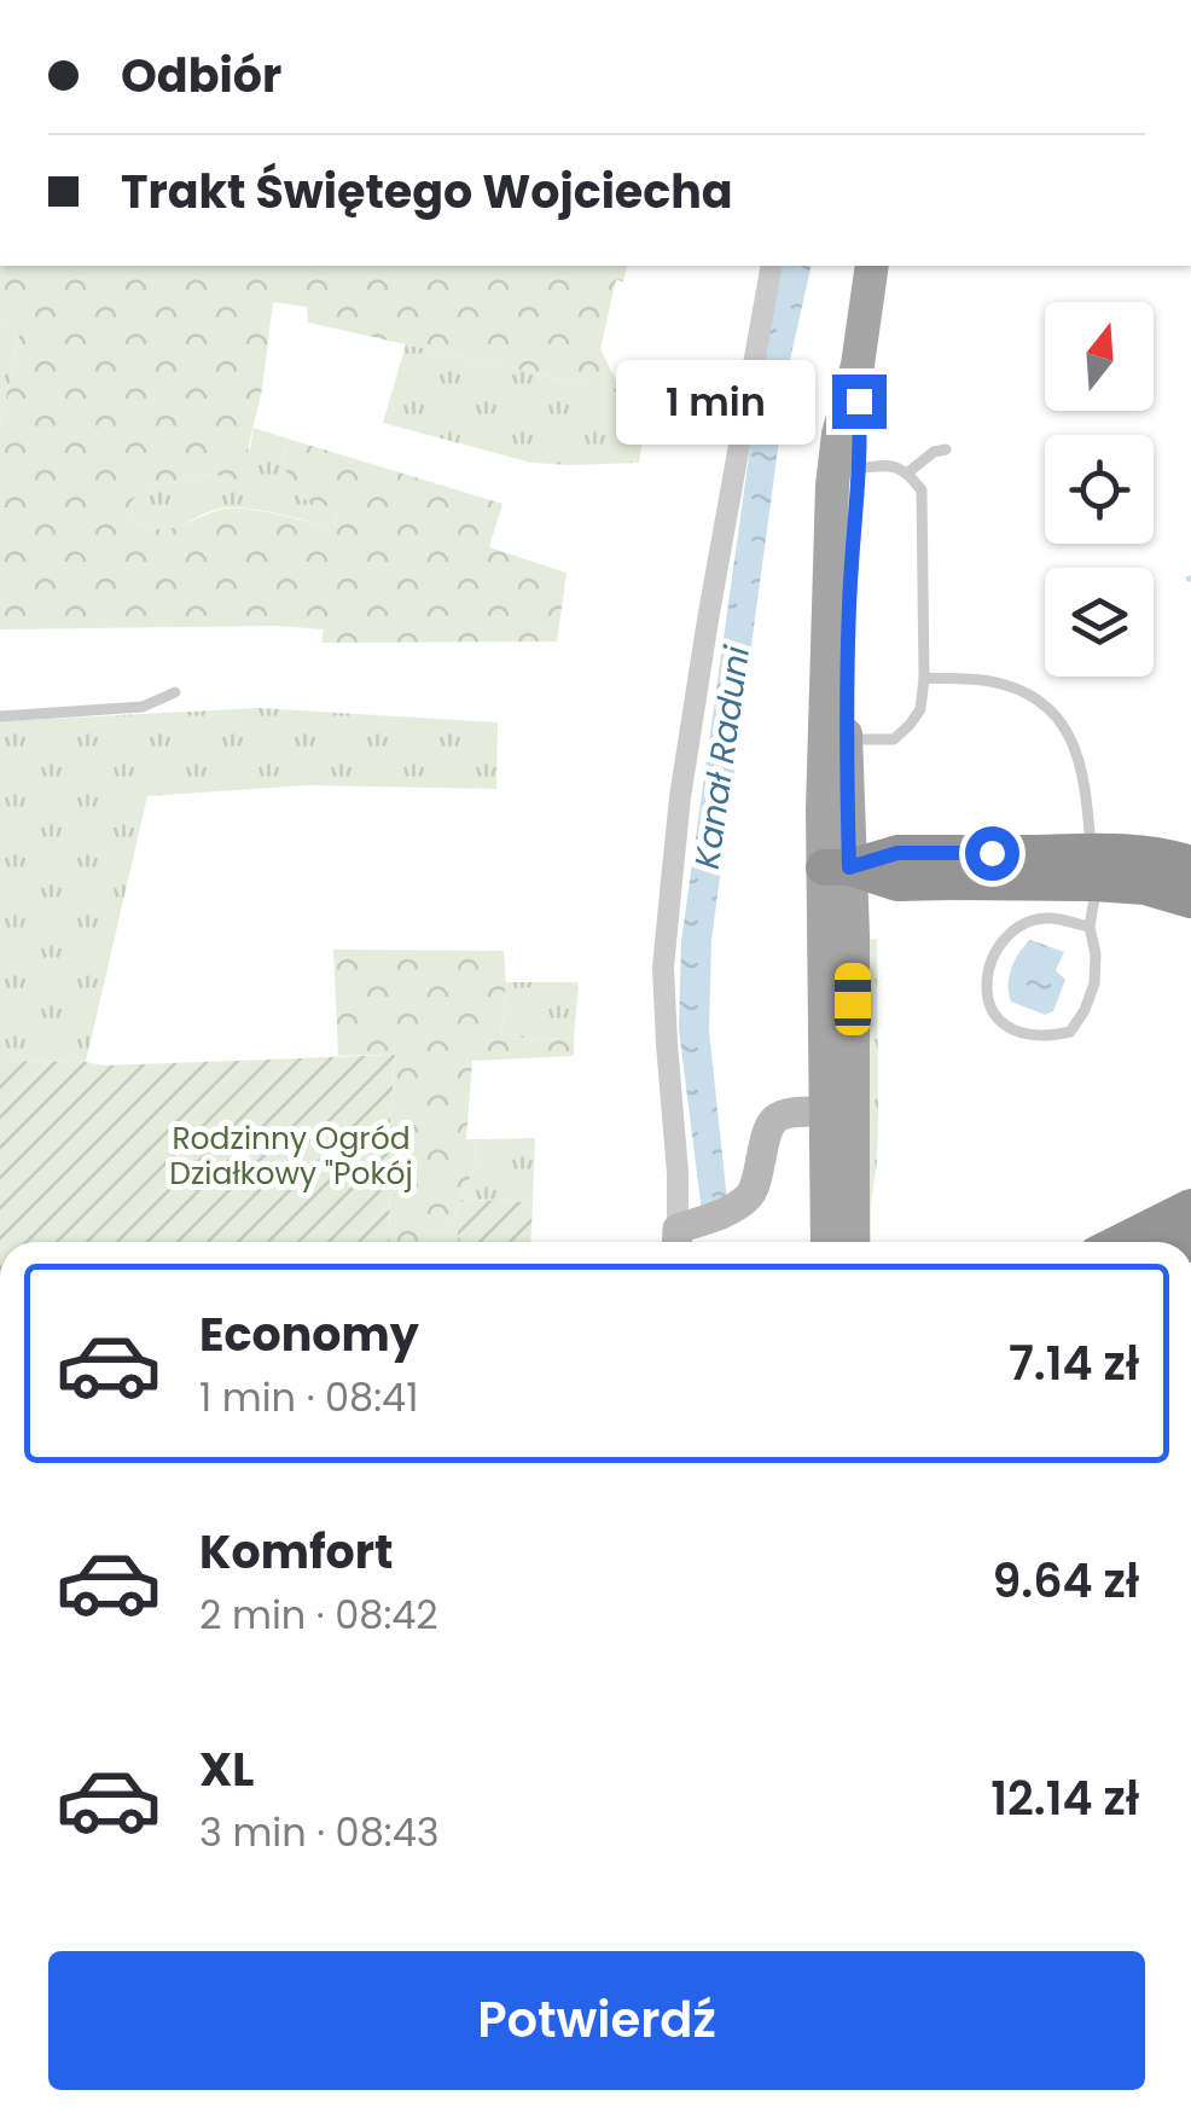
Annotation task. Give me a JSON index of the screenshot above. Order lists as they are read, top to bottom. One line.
{"water":["Kanał Raduni"],"parks":["Rodzinny Ogród Działkowy \"Pokój"],"north":"top","page":{"banner":["Odbiór","Trakt Świętego Wojciecha"],"bubble":"1 min","list":[{"name":"Economy","note":"1 min · 08:41","value":"7.14 zł"},{"name":"Komfort","note":"2 min · 08:42","value":"9.64 zł"},{"name":"XL","note":"3 min · 08:43","value":"12.14 zł"}],"buttons":"Potwierdź"}}
